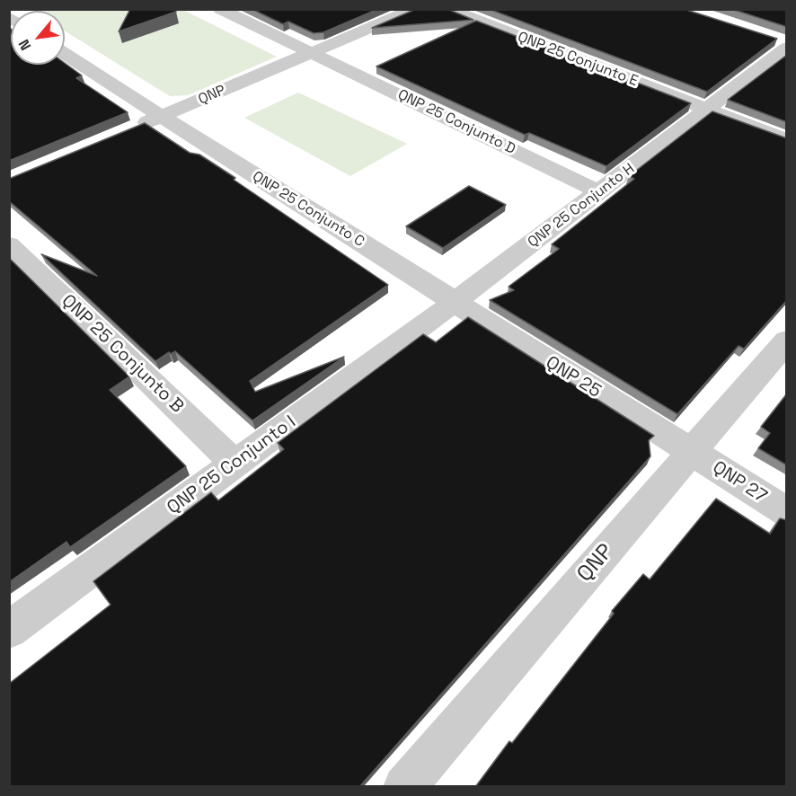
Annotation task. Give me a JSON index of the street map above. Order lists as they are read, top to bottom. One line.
{"streets":{"street":["QNP 25 Conjunto E","QNP","QNP 25 Conjunto D","QNP 25 Conjunto H","QNP 25 Conjunto C","QNP 25 Conjunto B","QNP 25","QNP 25 Conjunto I","QNP 27"]},"crossings":[["QNP 25 Conjunto E","QNP 25 Conjunto H"],["QNP","QNP 25 Conjunto D"],["QNP","QNP 25 Conjunto C"],["QNP","QNP 25"],["QNP","QNP 27"],["QNP 25 Conjunto D","QNP 25 Conjunto H"],["QNP 25 Conjunto H","QNP 25 Conjunto C"],["QNP 25 Conjunto H","QNP 25"],["QNP 25 Conjunto H","QNP 25 Conjunto I"],["QNP 25 Conjunto C","QNP 25"],["QNP 25 Conjunto C","QNP 25 Conjunto I"],["QNP 25 Conjunto B","QNP 25 Conjunto I"],["QNP 25","QNP 25 Conjunto I"],["QNP 25","QNP 27"]],"north":"bottom left"}
